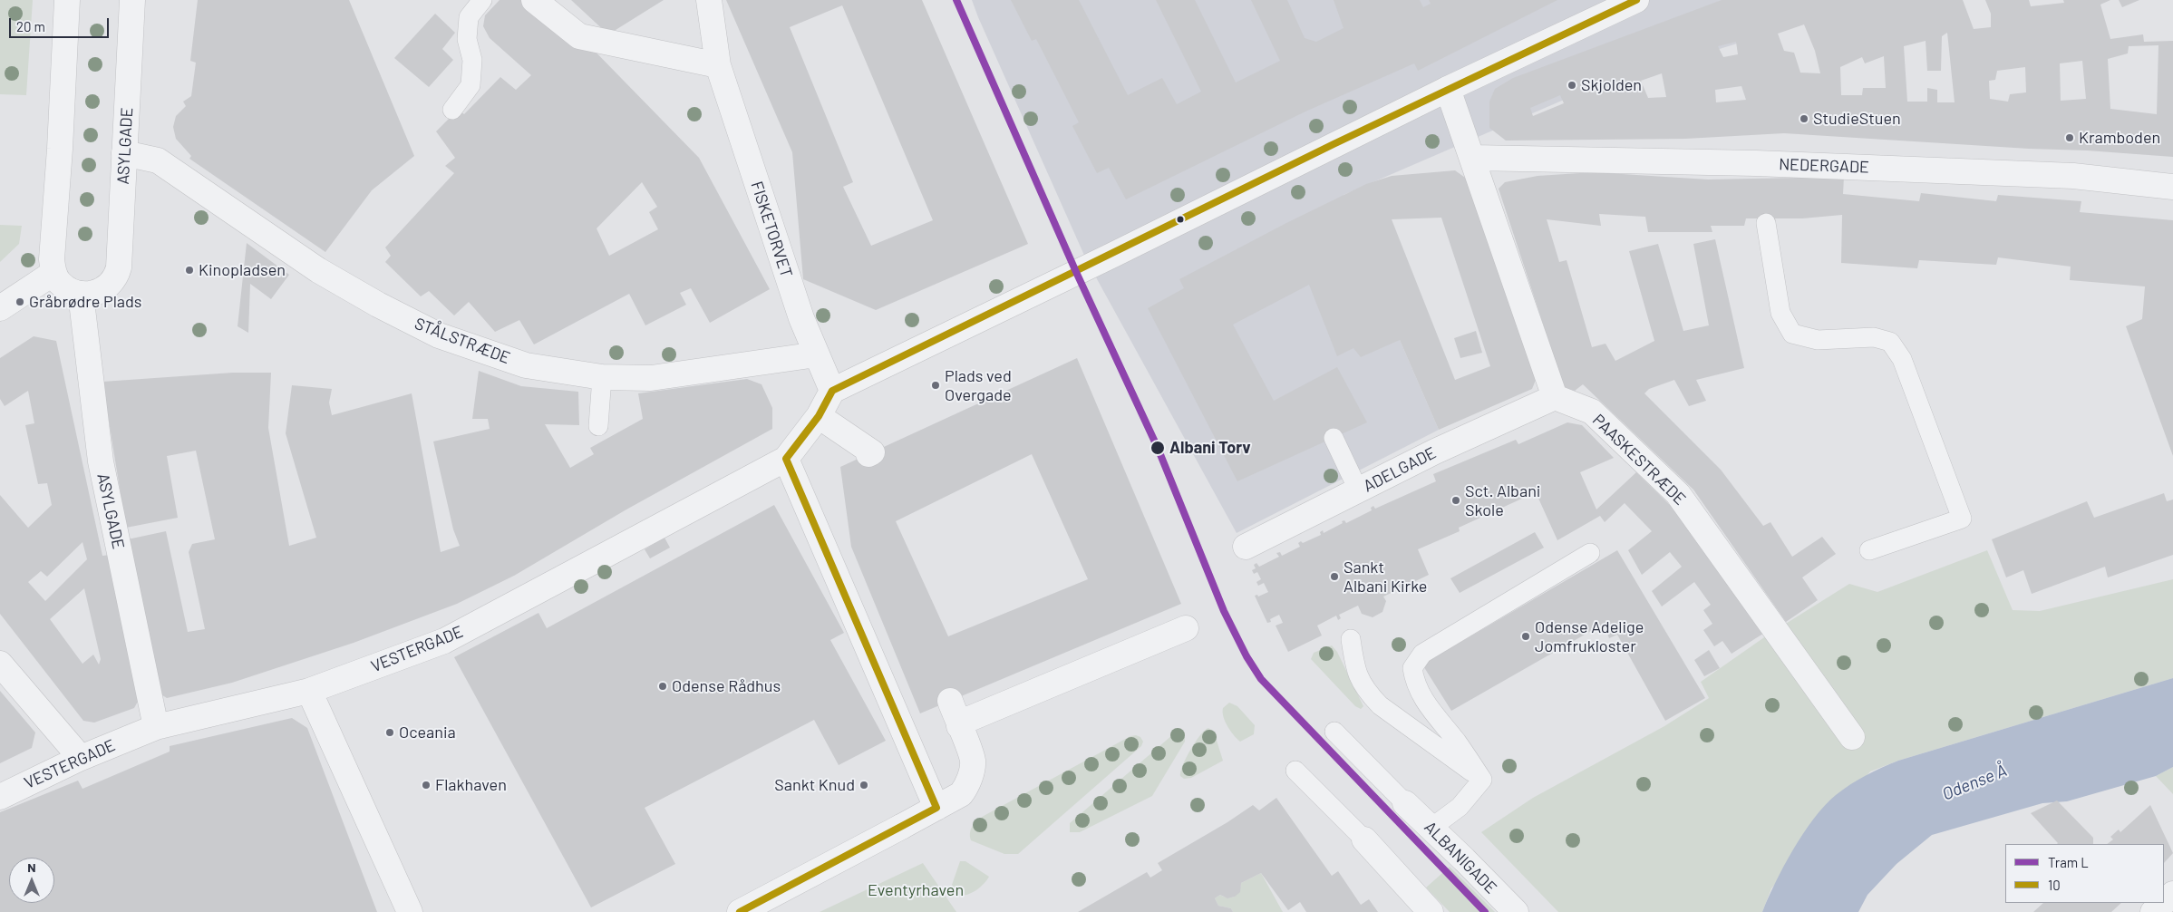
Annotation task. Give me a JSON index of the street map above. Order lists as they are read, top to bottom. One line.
{"streets":{"street":["ASYLGADE","NEDERGADE","FISKETORVET","STÅLSTRÆDE","PAASKESTRÆDE","ADELGADE","VESTERGADE","ALBANIGADE"]},"crossings":[["ASYLGADE","STÅLSTRÆDE"],["ASYLGADE","VESTERGADE"],["FISKETORVET","STÅLSTRÆDE"],["FISKETORVET","VESTERGADE"],["PAASKESTRÆDE","ADELGADE"]],"water":["Odense Å"],"parks":["Eventyrhaven"],"places":["Skjolden","StudieStuen","Kramboden","Kinopladsen","Gråbrødre Plads","Plads ved Overgade","Albani Torv","Sct. Albani Skole","Sankt Albani Kirke","Odense Adelige Jomfrukloster","Odense Rådhus","Oceania","Flakhaven","Sankt Knud"],"lines":["tram line L","transit line 10"],"legend":["Tram L","10"],"scale_bar":"20 m","north":"top"}
